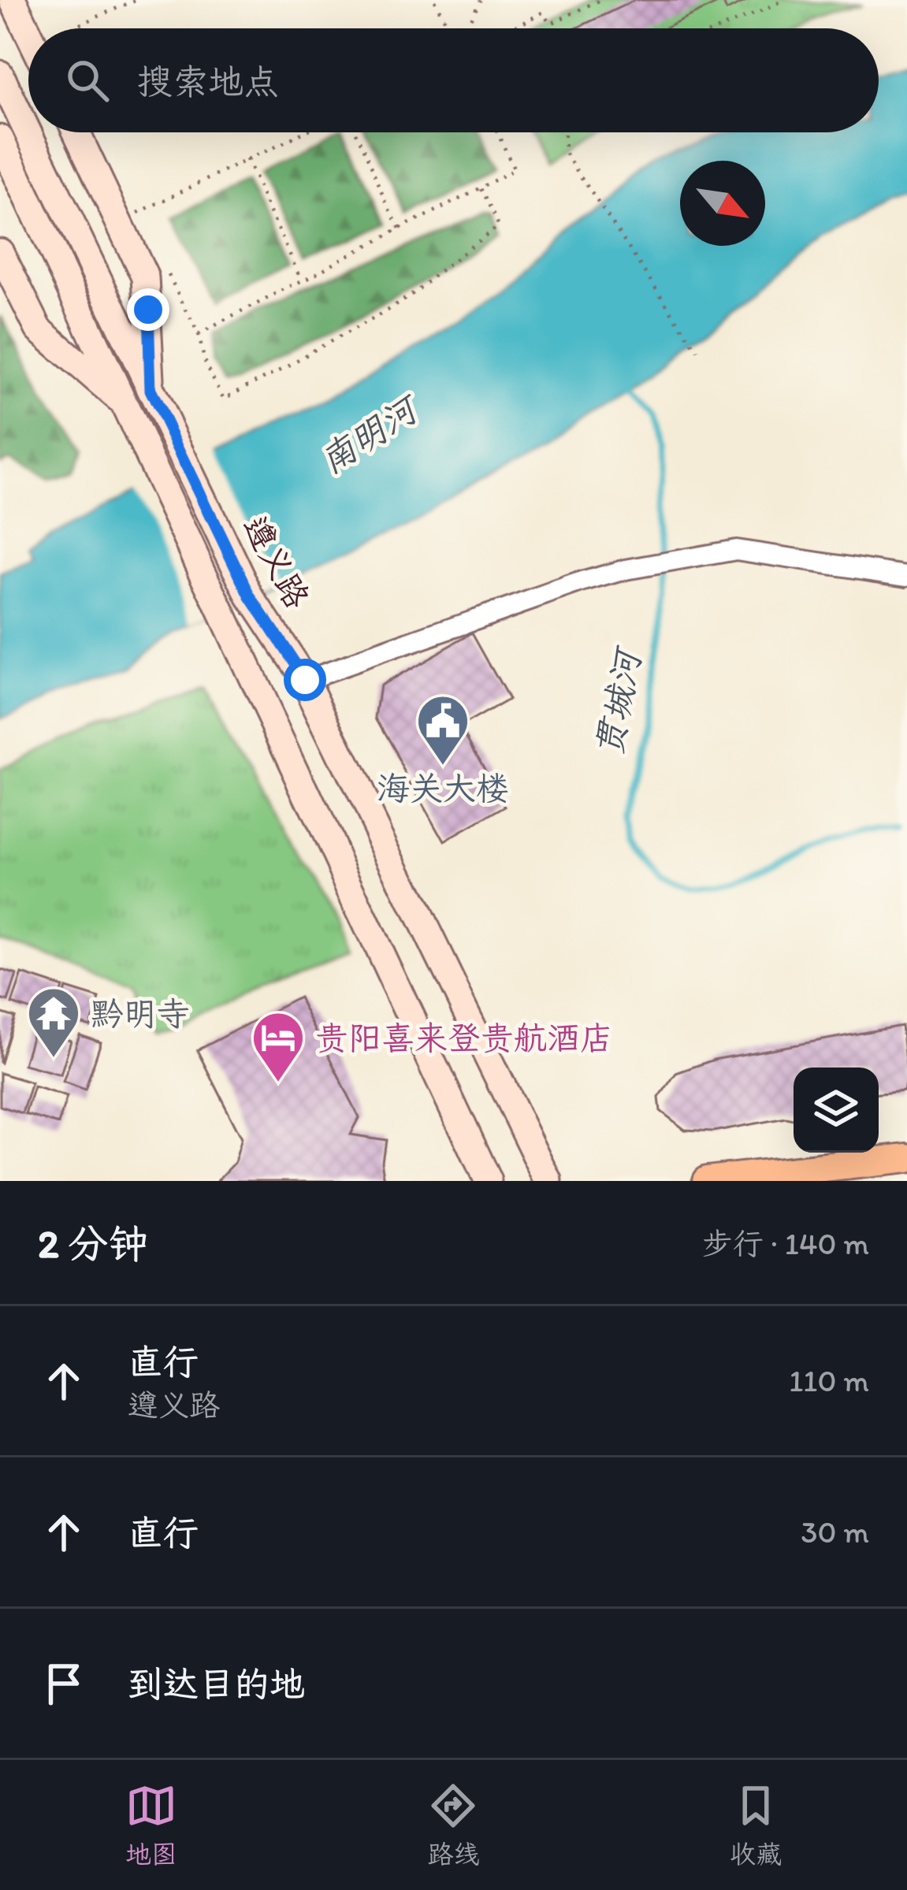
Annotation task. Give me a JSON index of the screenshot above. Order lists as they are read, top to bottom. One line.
{"streets":{"main road":["遵义路"]},"water":["南明河","贯城河"],"places":{"public building":["海关大楼"],"temple":["黔明寺"],"hotel":["贵阳喜来登贵航酒店"]},"north":"bottom right","page":{"search":"搜索地点","heading":["2 分钟","步行 · 140 m"],"list":[["直行","遵义路","110 m"],["直行","30 m"],"到达目的地"],"nav":["地图","路线","收藏"]}}
